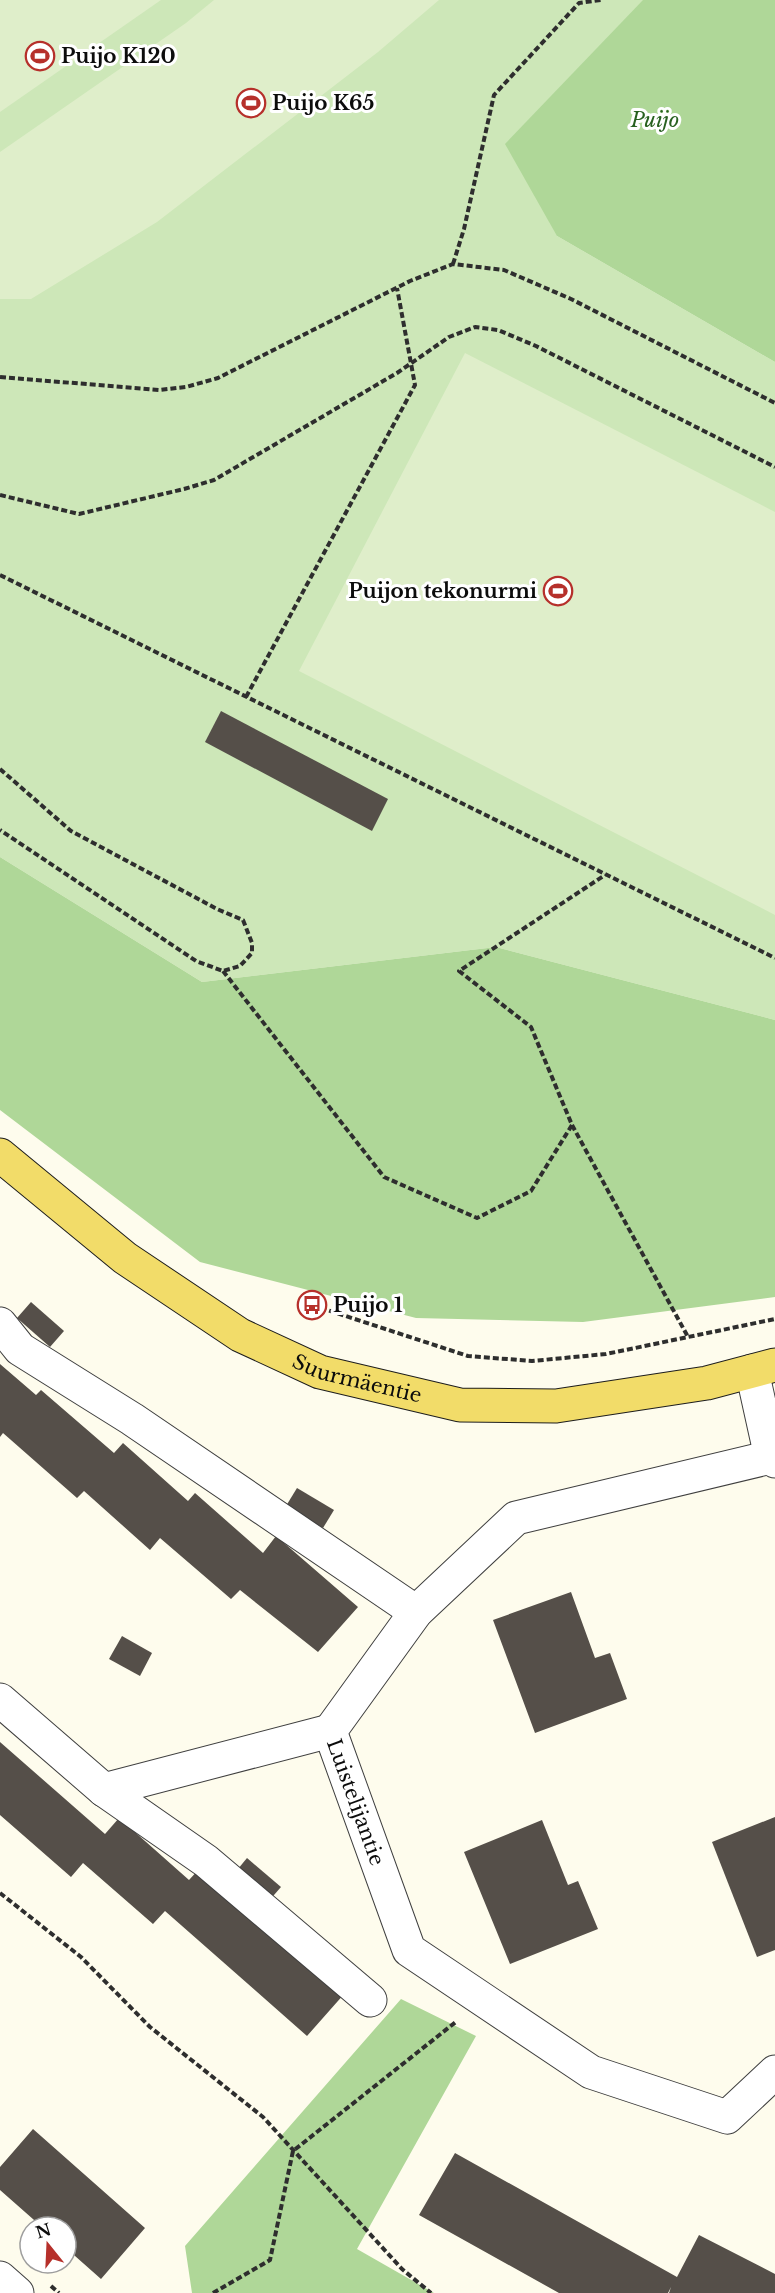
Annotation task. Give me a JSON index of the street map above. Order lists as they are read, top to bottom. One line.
{"streets":{"main road":["Suurmäentie"],"street":["Luistelijantie"]},"crossings":[["Suurmäentie","Luistelijantie"]],"parks":["Puijo"],"places":{"sports":["Puijo K120","Puijo K65","Puijon tekonurmi"],"bus stop":["Puijo 1"]},"north":"top"}
